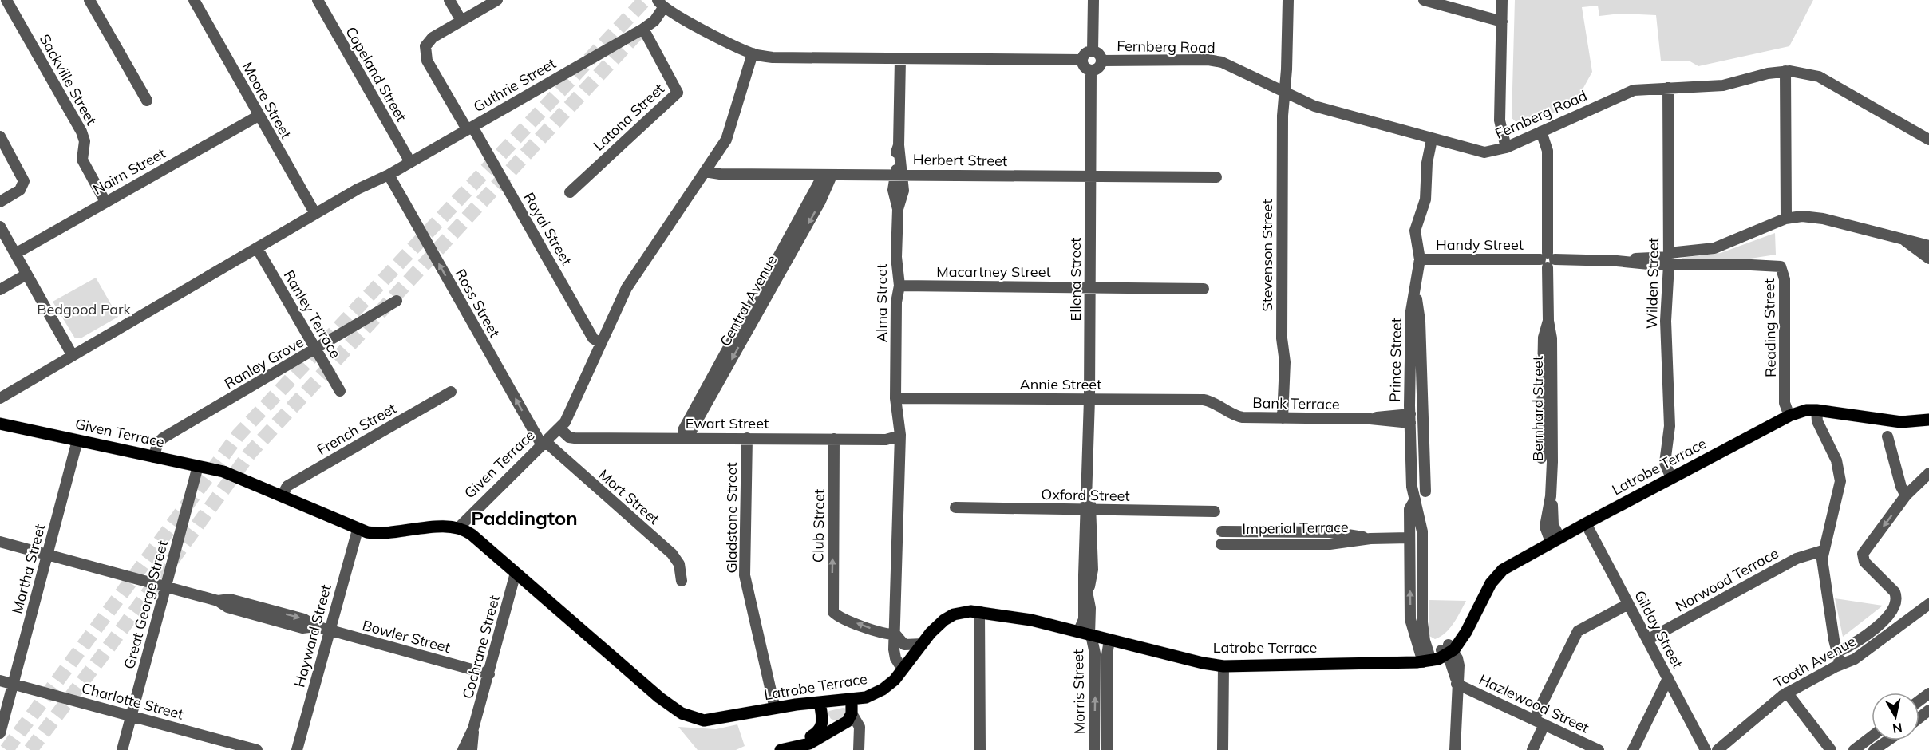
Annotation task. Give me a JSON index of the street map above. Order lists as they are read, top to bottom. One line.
{"streets":{"main road":["Given Terrace","Latrobe Terrace"],"street":["Fernberg Road","Copeland Street","Sackville Street","Guthrie Street","Moore Street","Latona Street","Herbert Street","Nairn Street","Royal Street","Handy Street","Stevenson Street","Macartney Street","Ellena Street","Wilden Street","Central Avenue","Ross Street","Alma Street","Ranley Terrace","Reading Street","Prince Street","Ranley Grove","Annie Street","Bank Terrace","Bernhard Street","Ewart Street","French Street","Oxford Street","Mort Street","Gladstone Street","Club Street","Imperial Terrace","Martha Street","Norwood Terrace","Great George Street","Gilday Street","Hayward Street","Bowler Street","Cochrane Street","Tooth Avenue","Morris Street","Charlotte Street","Hazlewood Street"]},"crossings":[["Fernberg Road","Stevenson Street"],["Fernberg Road","Ellena Street"],["Fernberg Road","Wilden Street"],["Fernberg Road","Prince Street"],["Fernberg Road","Bernhard Street"],["Copeland Street","Guthrie Street"],["Sackville Street","Nairn Street"],["Guthrie Street","Moore Street"],["Guthrie Street","Latona Street"],["Guthrie Street","Royal Street"],["Guthrie Street","Ross Street"],["Guthrie Street","Ranley Terrace"],["Moore Street","Nairn Street"],["Herbert Street","Ellena Street"],["Herbert Street","Central Avenue"],["Herbert Street","Alma Street"],["Herbert Street","Given Terrace"],["Royal Street","Given Terrace"],["Handy Street","Wilden Street"],["Handy Street","Reading Street"],["Handy Street","Prince Street"],["Handy Street","Bernhard Street"],["Stevenson Street","Bank Terrace"],["Macartney Street","Ellena Street"],["Macartney Street","Alma Street"],["Ellena Street","Annie Street"],["Ellena Street","Latrobe Terrace"],["Ellena Street","Oxford Street"],["Ellena Street","Morris Street"],["Wilden Street","Reading Street"],["Wilden Street","Latrobe Terrace"],["Central Avenue","Ewart Street"],["Ross Street","Given Terrace"],["Ross Street","Mort Street"],["Alma Street","Annie Street"],["Alma Street","Ewart Street"],["Alma Street","Latrobe Terrace"],["Alma Street","Club Street"],["Ranley Terrace","Ranley Grove"],["Reading Street","Latrobe Terrace"],["Prince Street","Bank Terrace"],["Prince Street","Latrobe Terrace"],["Prince Street","Imperial Terrace"],["Ranley Grove","Given Terrace"],["Annie Street","Bank Terrace"],["Bernhard Street","Latrobe Terrace"],["Ewart Street","Given Terrace"],["Ewart Street","Gladstone Street"],["Ewart Street","Club Street"],["French Street","Given Terrace"],["Given Terrace","Latrobe Terrace"],["Given Terrace","Mort Street"],["Given Terrace","Martha Street"],["Given Terrace","Great George Street"],["Given Terrace","Hayward Street"],["Latrobe Terrace","Gladstone Street"],["Latrobe Terrace","Gilday Street"],["Latrobe Terrace","Cochrane Street"],["Latrobe Terrace","Morris Street"],["Martha Street","Bowler Street"],["Martha Street","Charlotte Street"],["Norwood Terrace","Gilday Street"],["Great George Street","Bowler Street"],["Great George Street","Charlotte Street"],["Hayward Street","Bowler Street"],["Bowler Street","Cochrane Street"]],"one_way":["Ross Street","Club Street"],"districts":["Paddington"],"parks":["Bedgood Park"],"north":"bottom"}
